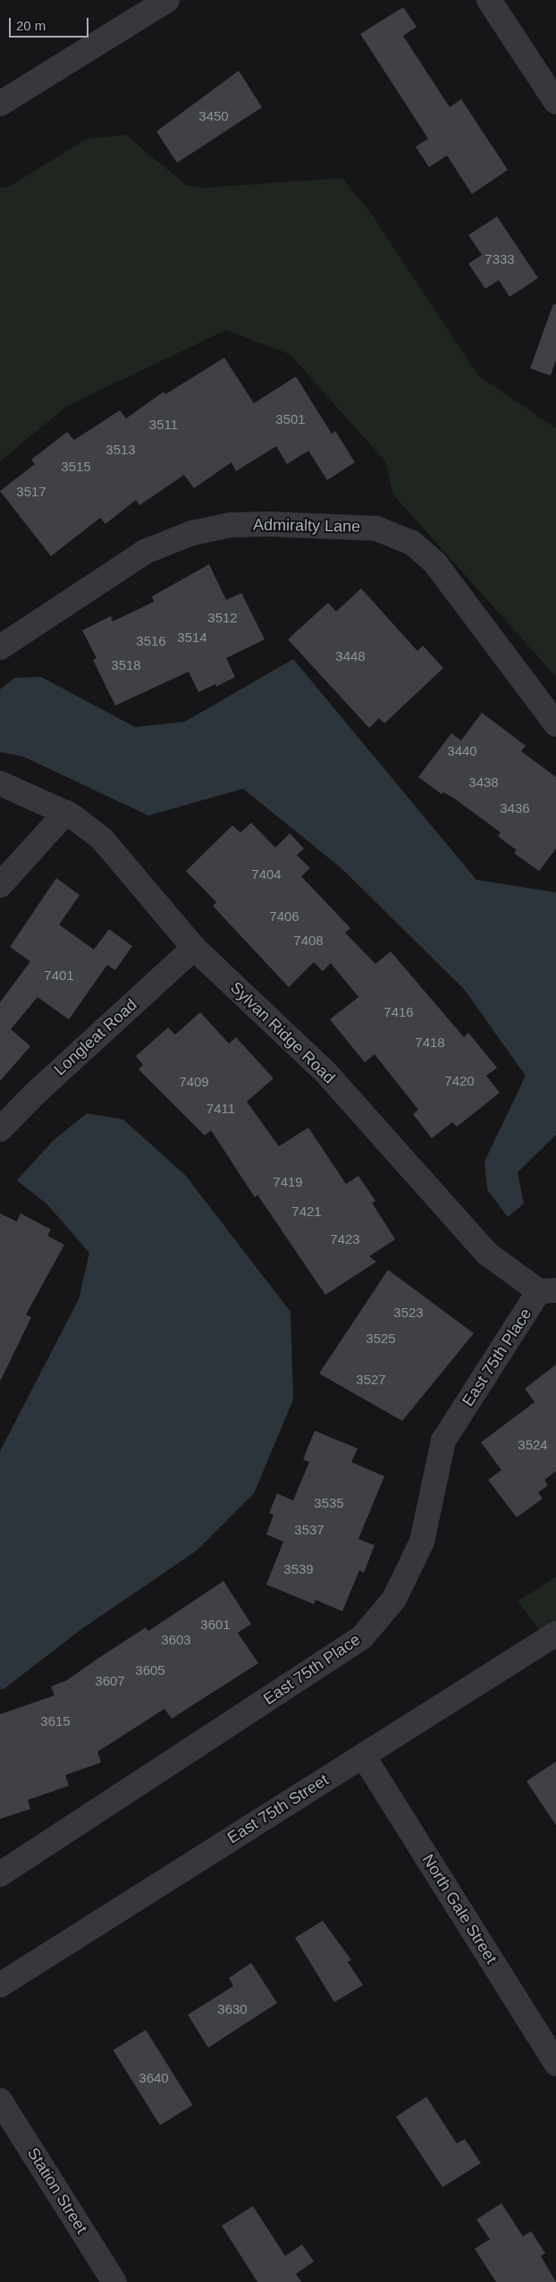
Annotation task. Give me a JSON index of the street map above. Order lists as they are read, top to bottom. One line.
{"streets":{"street":["Admiralty Lane","Sylvan Ridge Road","Longleat Road","East 75th Place","East 75th Street","North Gale Street","Station Street"]},"crossings":[["Sylvan Ridge Road","Longleat Road"],["Sylvan Ridge Road","East 75th Place"],["East 75th Street","North Gale Street"]],"house_numbers":["3450","7333","3501","3511","3513","3515","3517","3512","3514","3516","3448","3518","3440","3438","3436","7404","7406","7408","7401","7416","7418","7420","7409","7411","7419","7421","7423","3523","3525","3527","3524","3535","3537","3539","3601","3603","3605","3607","3615","3630","3640"],"scale_bar":"20 m"}
